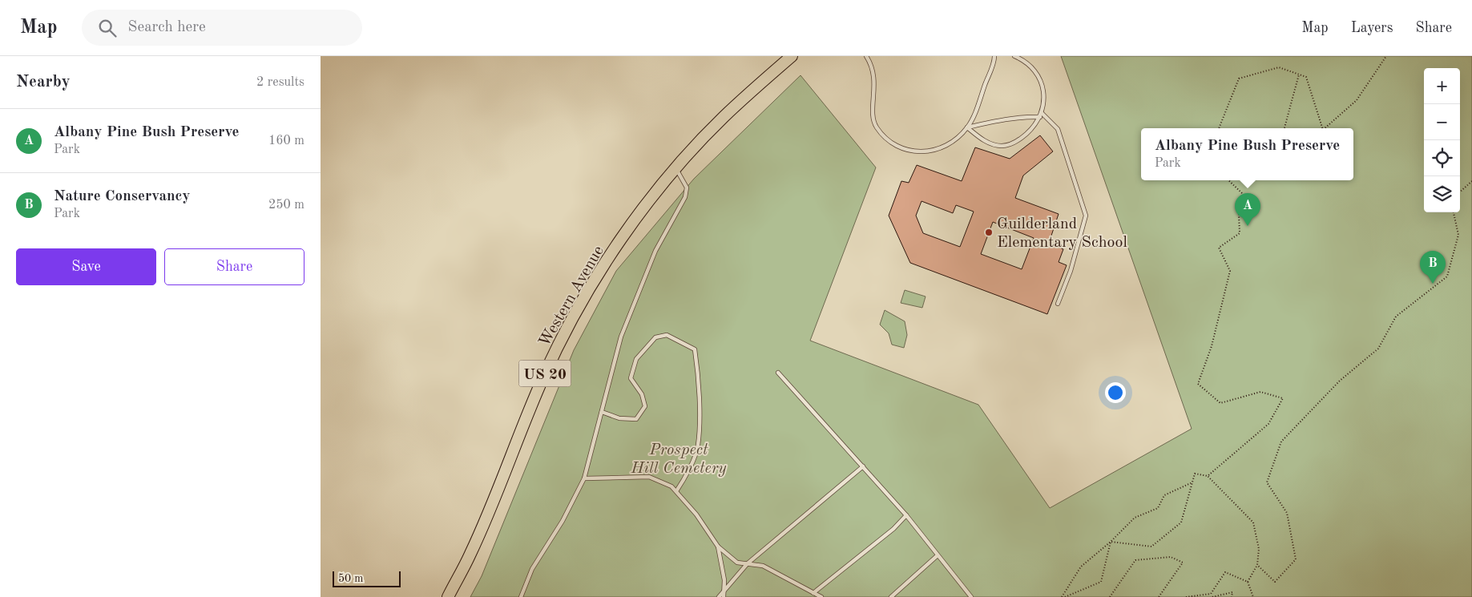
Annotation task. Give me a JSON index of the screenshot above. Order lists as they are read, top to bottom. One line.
{"streets":{"main road":["Western Avenue","US 20"]},"parks":["Prospect Hill Cemetery"],"places":["Guilderland Elementary School"],"scale_bar":"50 m","page":{"header":"Map","search":"Search here","nav":["Map","Layers","Share"],"heading":["Nearby","2 results"],"map_buttons":["+","−"],"list":[{"mark":"A","name":"Albany Pine Bush Preserve","note":"Park","value":"160 m"},{"mark":"B","name":"Nature Conservancy","note":"Park","value":"250 m"}],"popup":["Albany Pine Bush Preserve","Park"],"pins":["A","B"],"buttons":["Save","Share"],"scale":"50 m"}}
